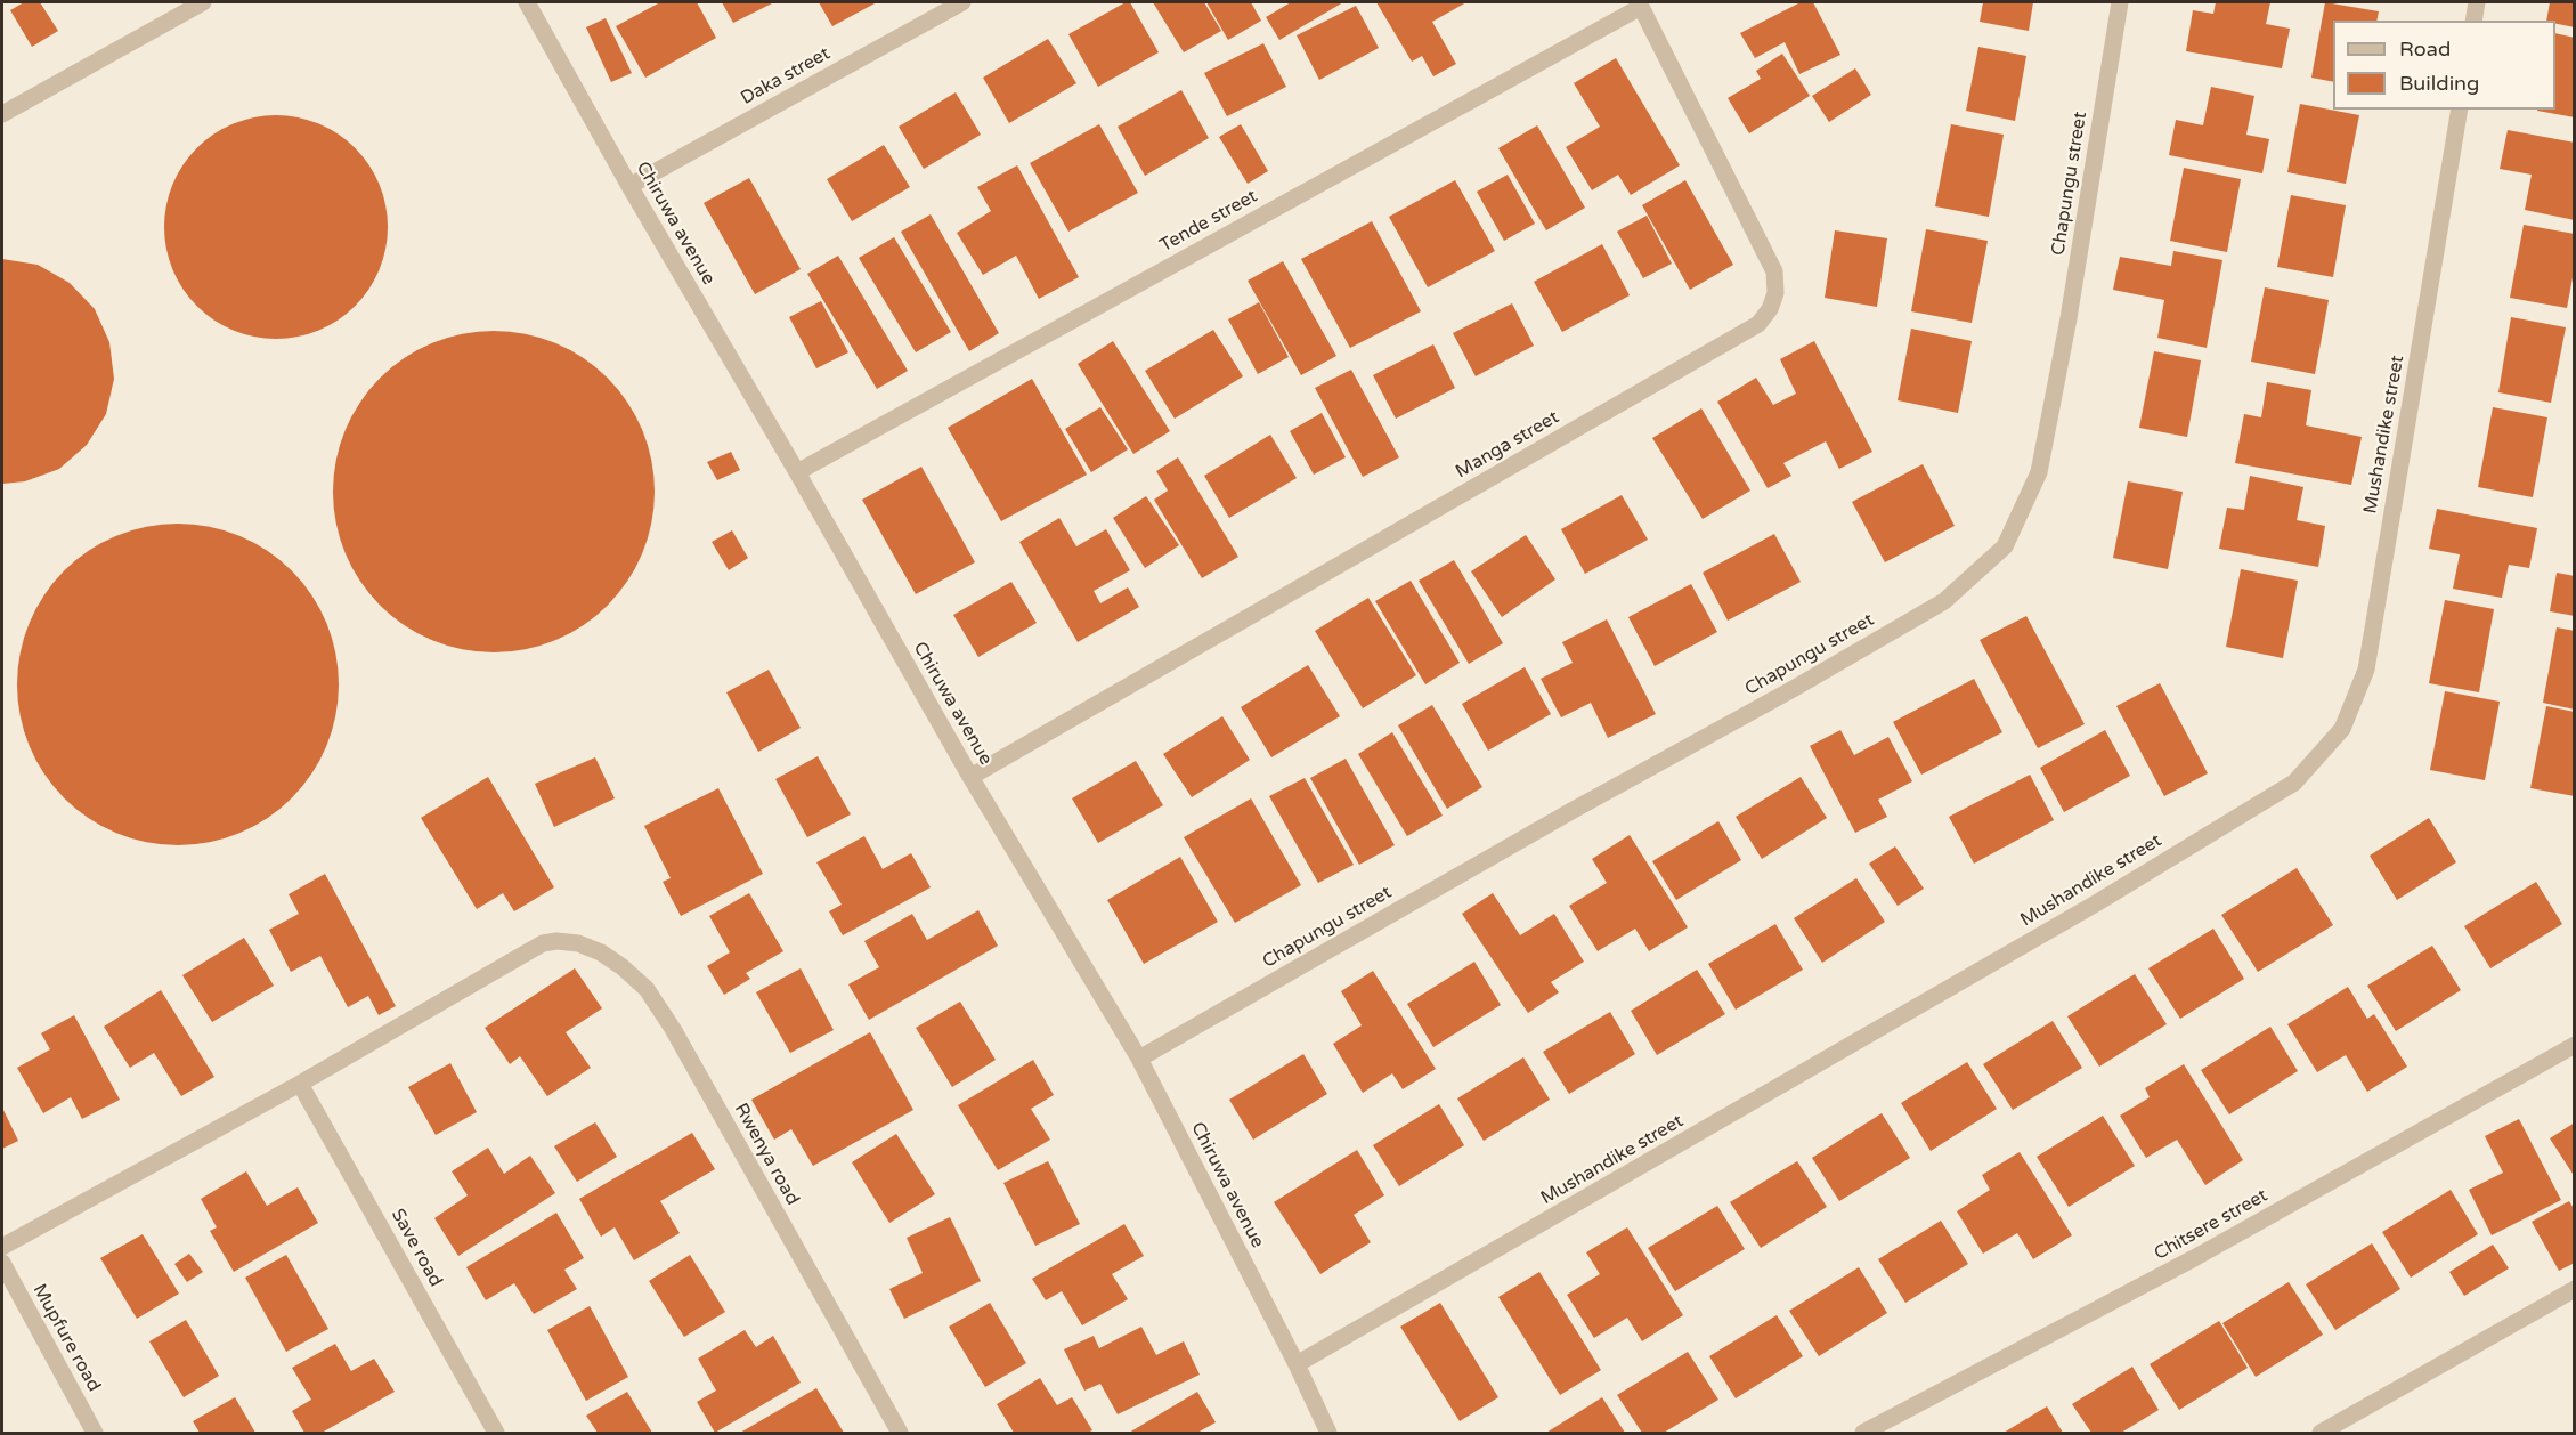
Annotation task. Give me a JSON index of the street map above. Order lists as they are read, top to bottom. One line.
{"streets":{"street":["Daka street","Chapungu street","Tende street","Chiruwa avenue","Mushandike street","Manga street","Rwenya road","Chitsere street","Save road","Mupfure road"]},"crossings":[["Daka street","Chiruwa avenue"],["Chapungu street","Chiruwa avenue"],["Tende street","Chiruwa avenue"],["Tende street","Manga street"],["Chiruwa avenue","Mushandike street"],["Chiruwa avenue","Manga street"],["Rwenya road","Save road"]],"legend":["Road","Building"]}
